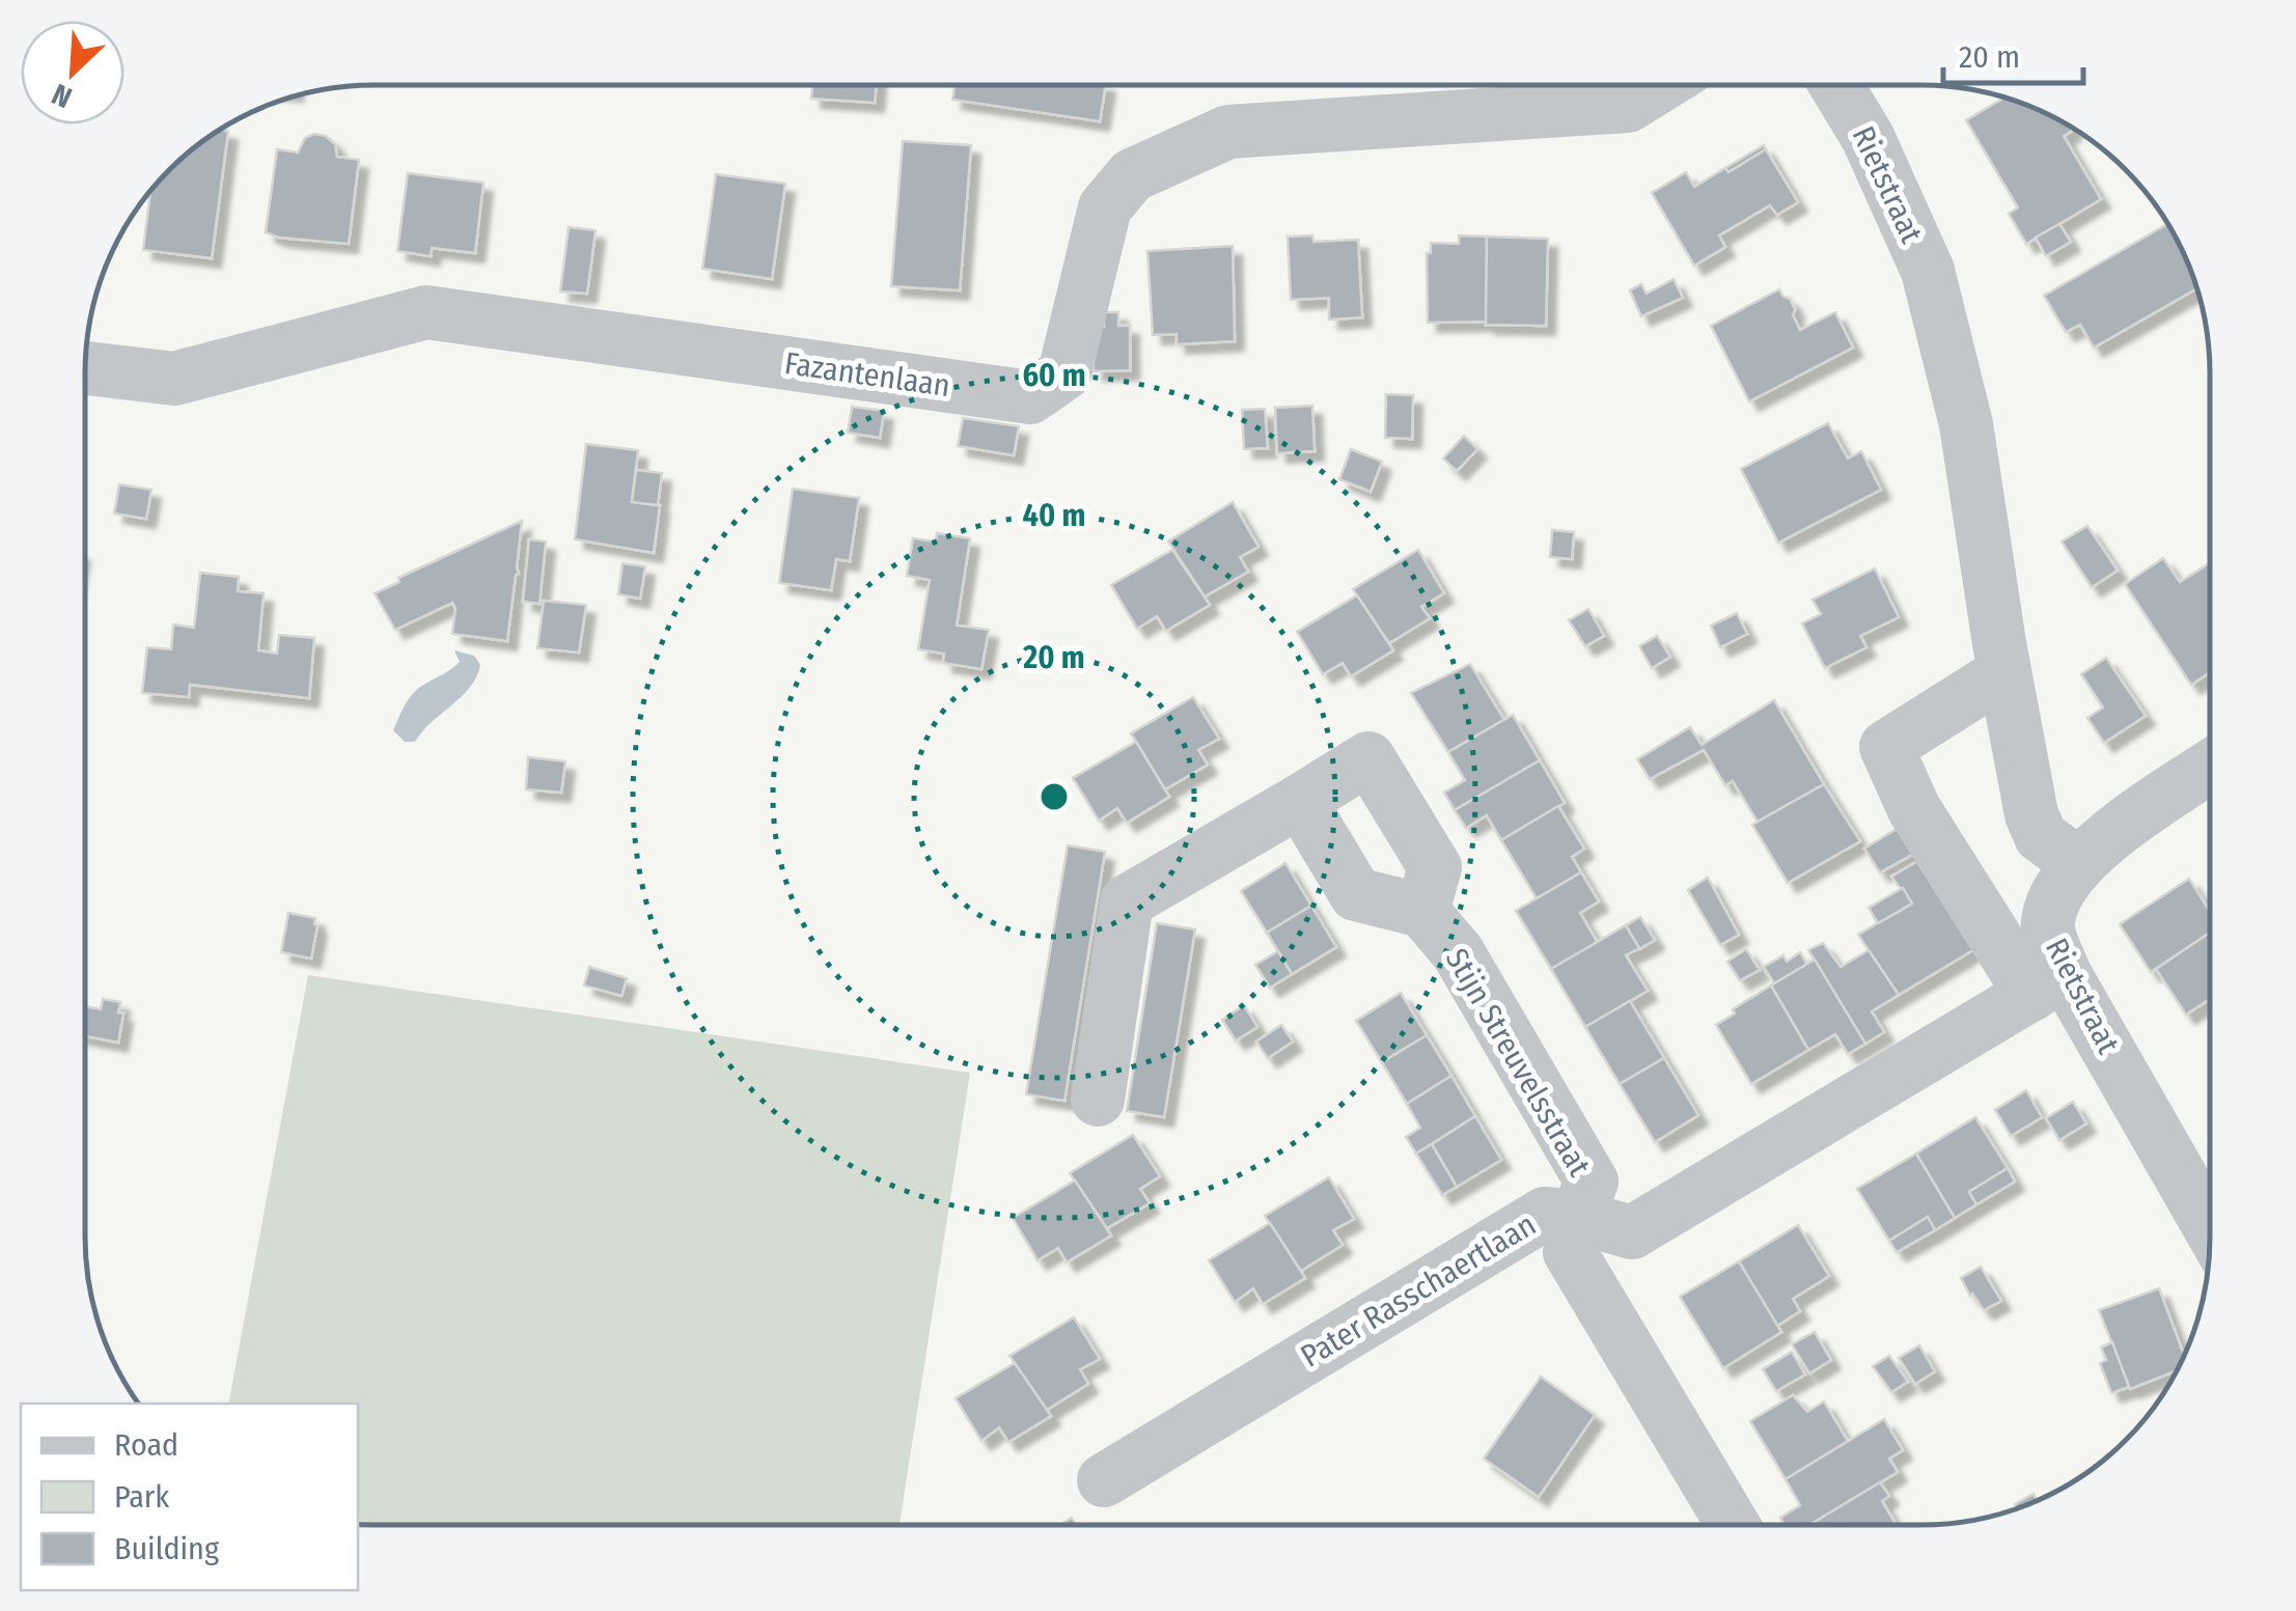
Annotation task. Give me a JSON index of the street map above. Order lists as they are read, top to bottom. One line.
{"streets":{"street":["Rietstraat","Fazantenlaan","Stijn Streuvelsstraat","Pater Rasschaertlaan"]},"crossings":[["Rietstraat","Pater Rasschaertlaan"],["Stijn Streuvelsstraat","Pater Rasschaertlaan"]],"legend":["Road","Park","Building"],"scale_bar":"20 m","north":"bottom left","rings":["60 m","40 m","20 m"]}
